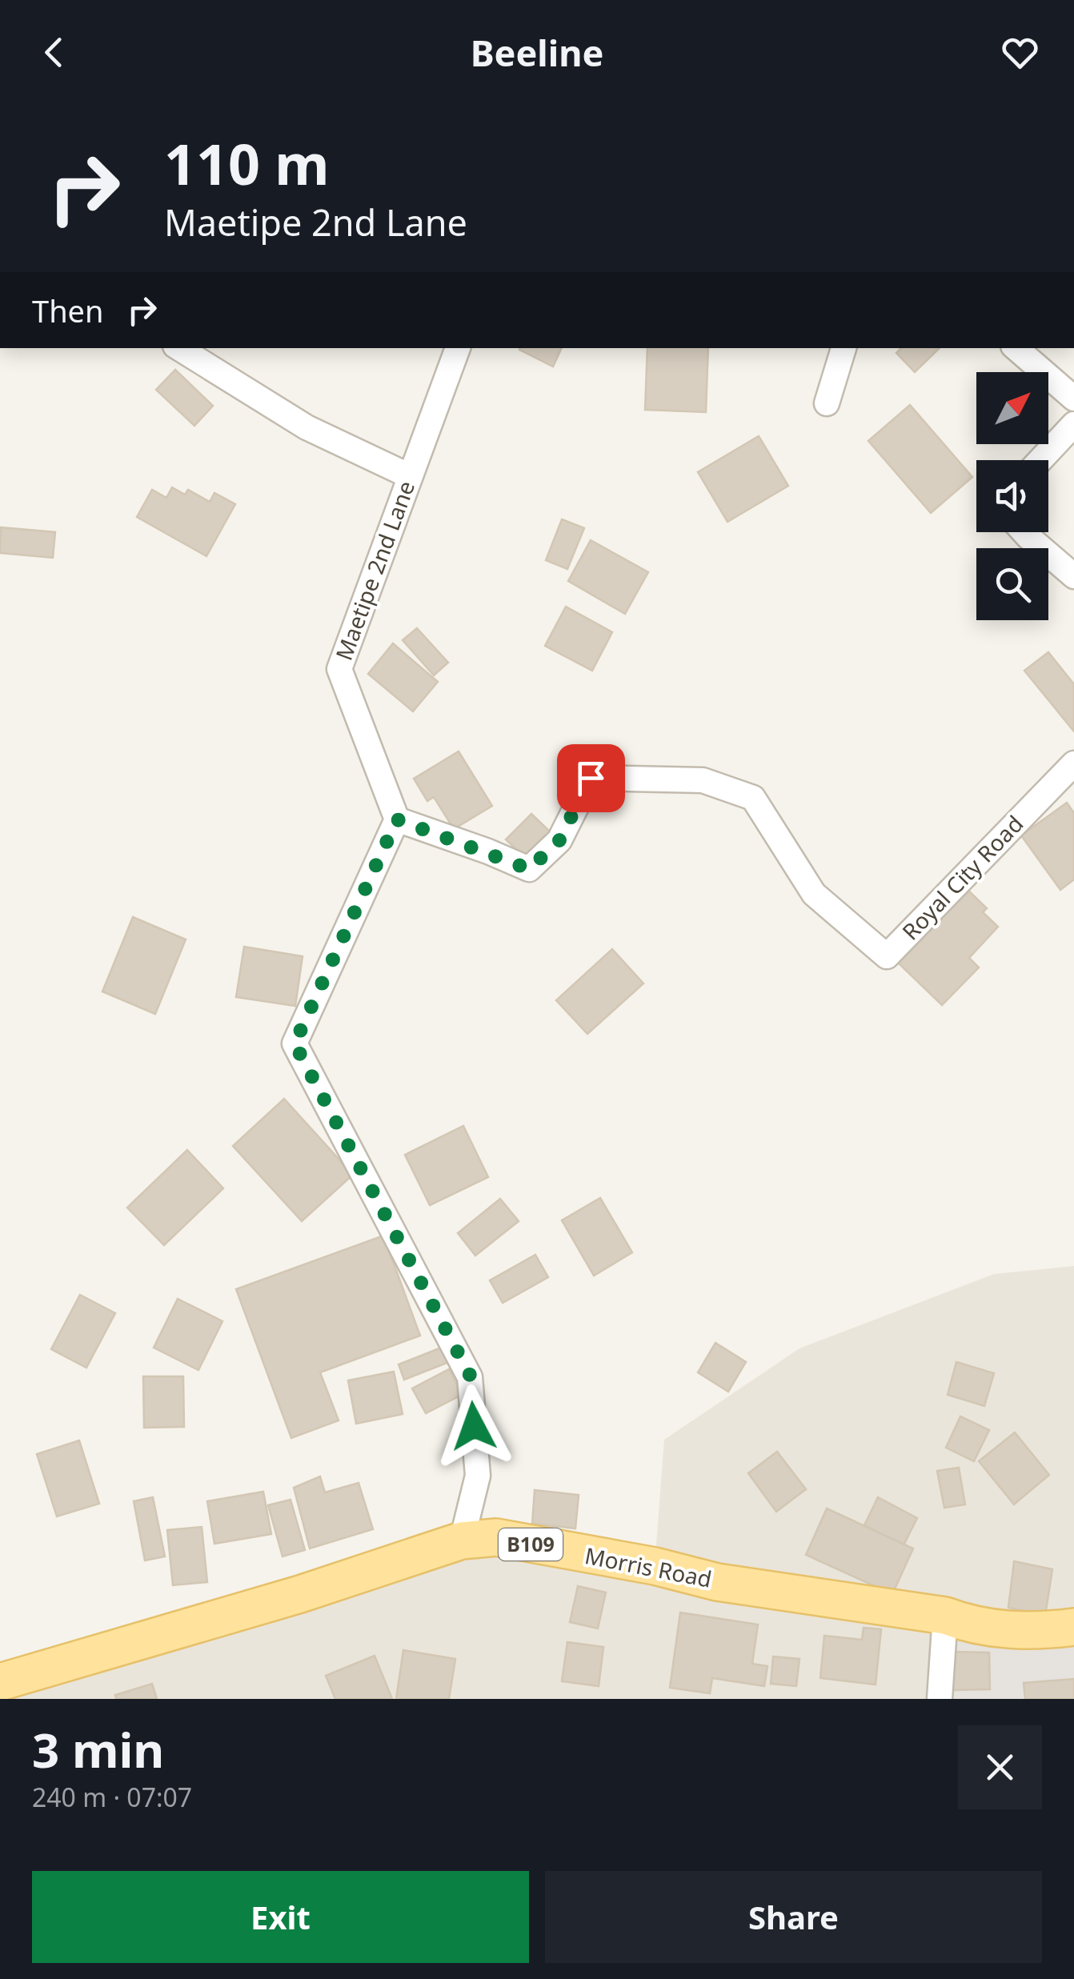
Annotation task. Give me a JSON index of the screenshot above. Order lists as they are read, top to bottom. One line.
{"streets":{"main road":["B109","Morris Road"],"street":["Maetipe 2nd Lane","Royal City Road"]},"crossings":[["Maetipe 2nd Lane","Royal City Road"]],"north":"top right","page":{"header":"Beeline","turn":["110 m","Maetipe 2nd Lane"],"then":"Then","heading":["3 min","240 m · 07:07"],"buttons":["Exit","Share"]}}
